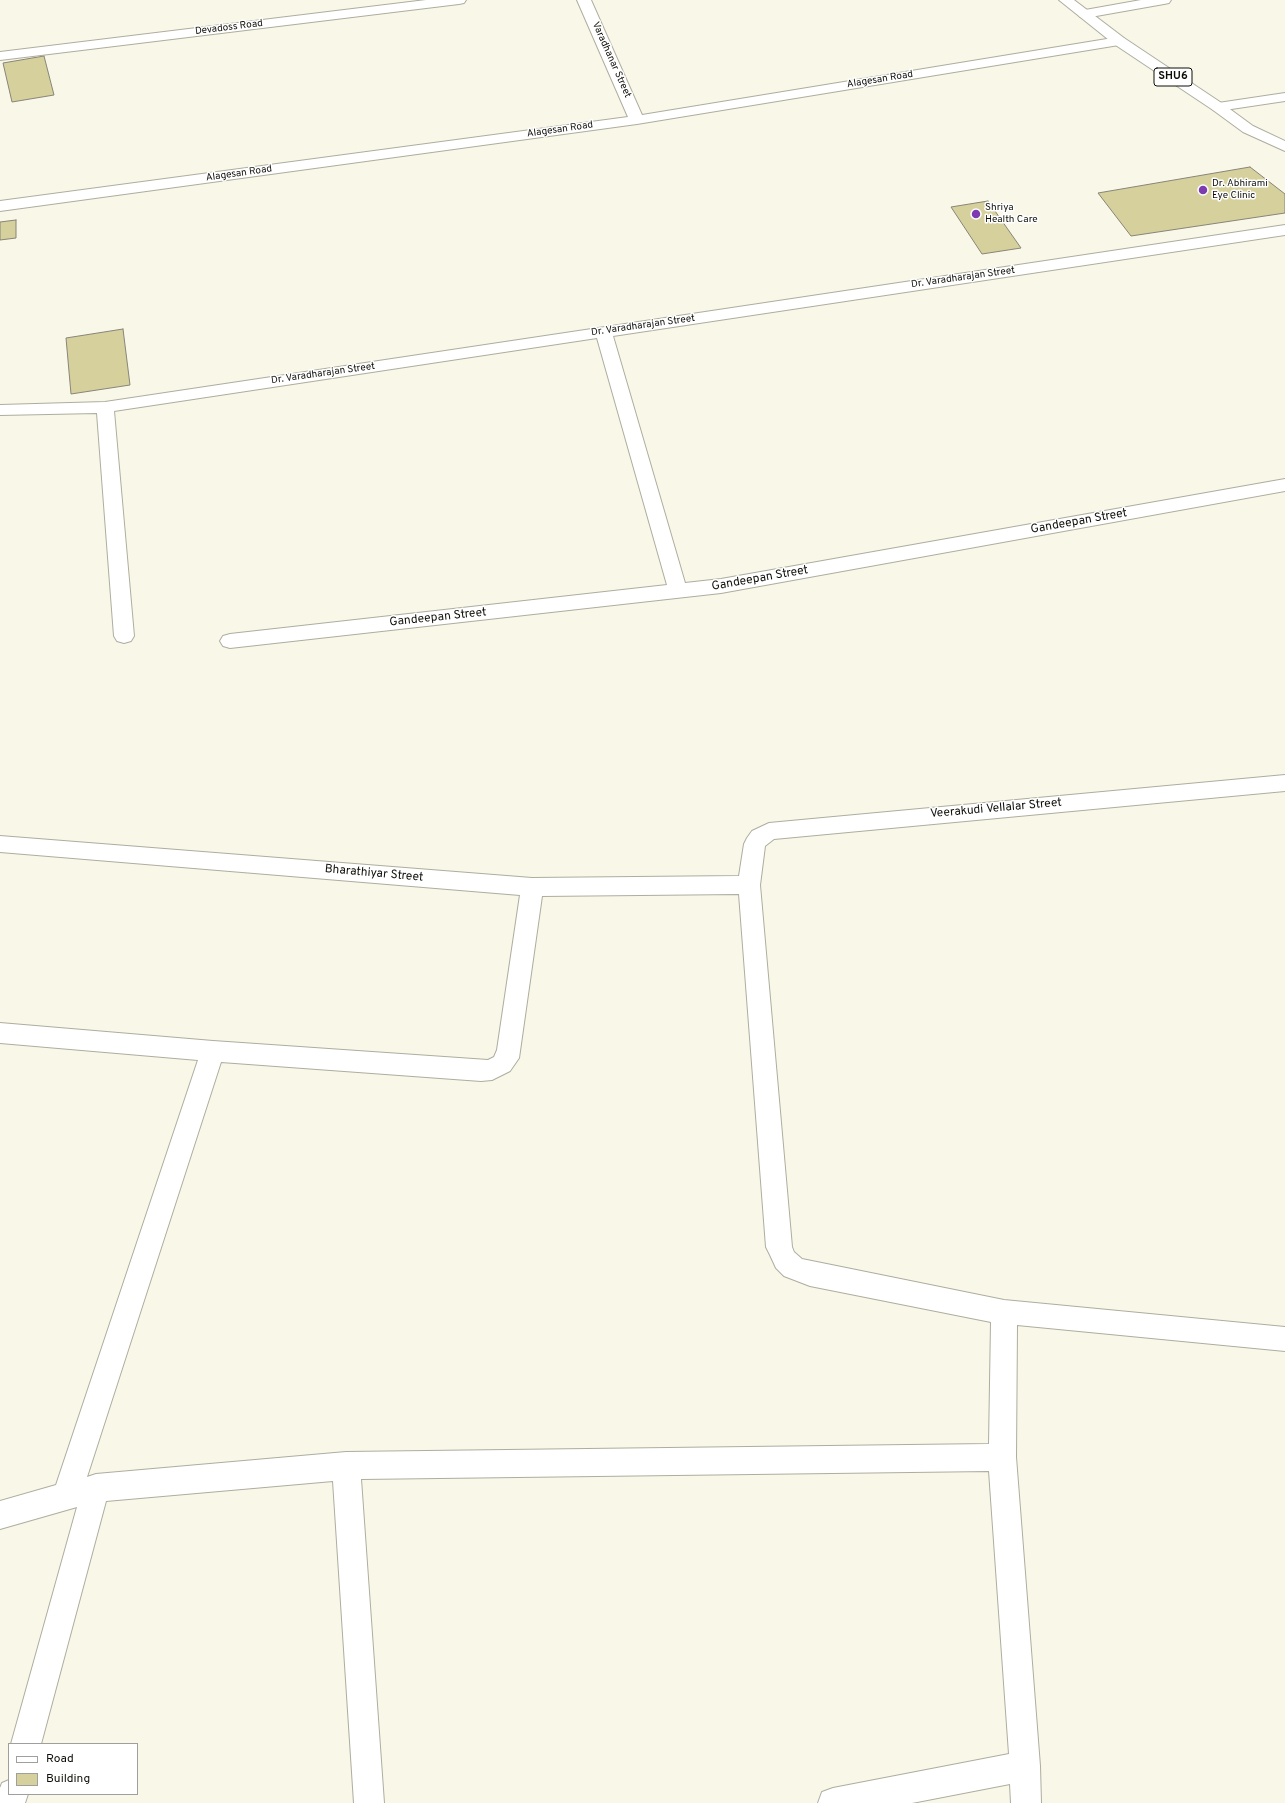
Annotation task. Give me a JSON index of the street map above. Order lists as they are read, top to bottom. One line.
{"streets":{"street":["Devadoss Road","Varadhanar Street","SHU6","Alagesan Road","Dr. Varadharajan Street","Gandeepan Street","Veerakudi Vellalar Street","Bharathiyar Street"]},"crossings":[["Varadhanar Street","Alagesan Road"],["SHU6","Alagesan Road"],["Veerakudi Vellalar Street","Bharathiyar Street"]],"places":["Dr. Abhirami Eye Clinic","Shriya Health Care"],"legend":["Road","Building"]}
